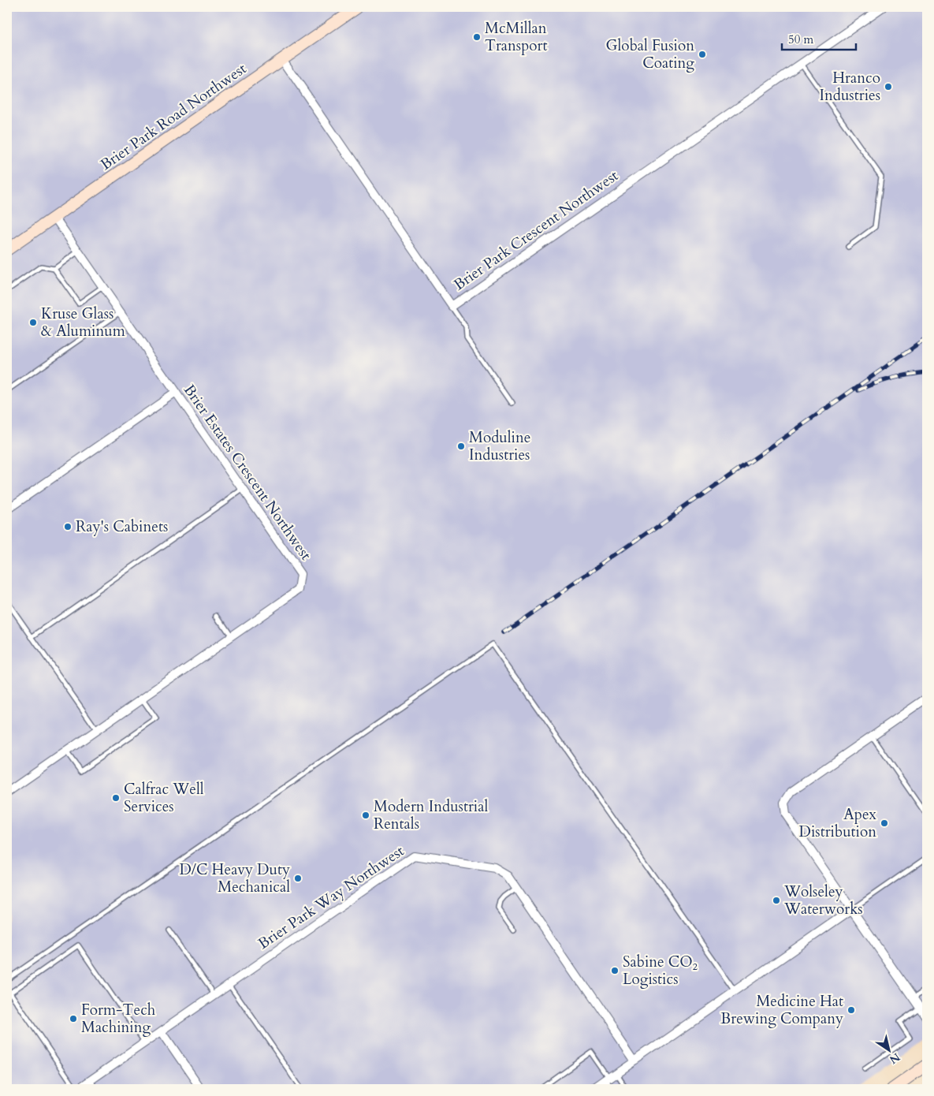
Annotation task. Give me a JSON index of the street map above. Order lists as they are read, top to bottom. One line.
{"streets":{"street":["Brier Park Road Northwest","Brier Park Crescent Northwest","Brier Estates Crescent Northwest","Brier Park Way Northwest"]},"crossings":[["Brier Park Road Northwest","Brier Park Crescent Northwest"],["Brier Park Road Northwest","Brier Estates Crescent Northwest"]],"places":["McMillan Transport","Global Fusion Coating","Hranco Industries","Kruse Glass & Aluminum","Moduline Industries","Ray's Cabinets","Calfrac Well Services","Modern Industrial Rentals","Apex Distribution","D/C Heavy Duty Mechanical","Wolseley Waterworks","Sabine CO₂ Logistics","Medicine Hat Brewing Company","Form-Tech Machining"],"scale_bar":"50 m","north":"bottom right"}
